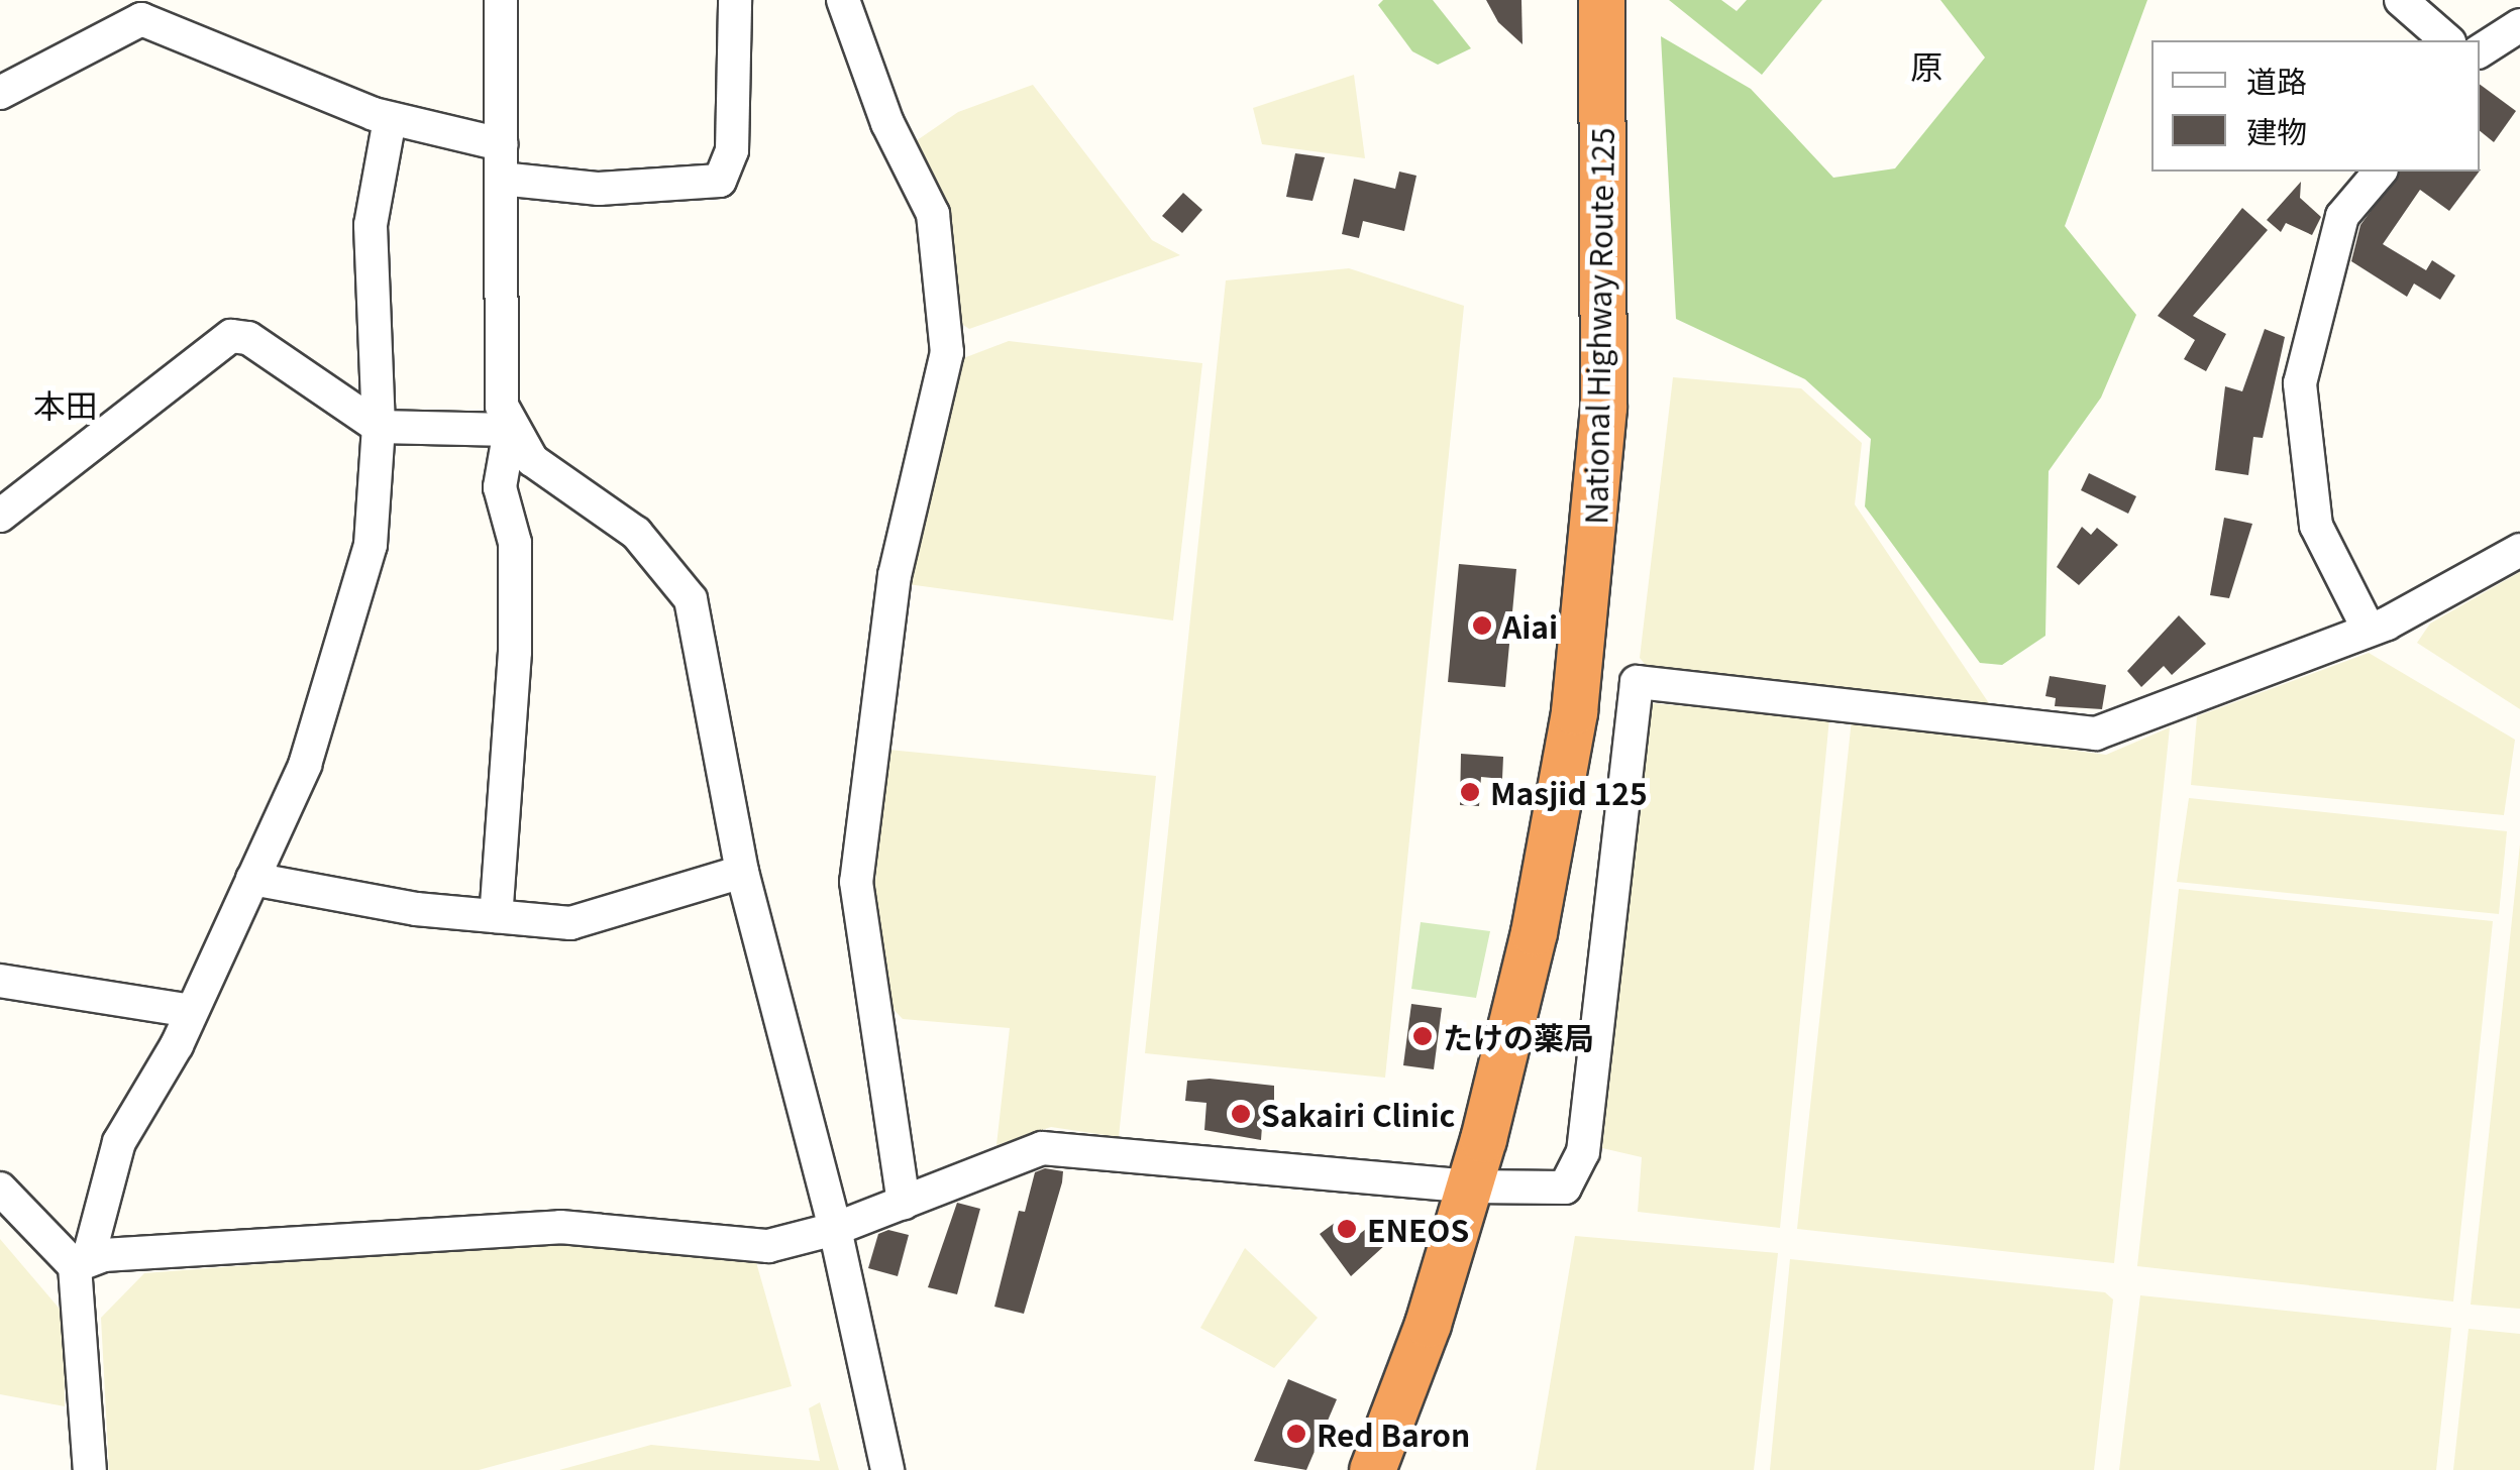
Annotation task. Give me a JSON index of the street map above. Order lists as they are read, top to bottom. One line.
{"streets":{"highway":["National Highway Route 125"]},"districts":["原","本田"],"places":["Aiai","Masjid 125","たけの薬局","Sakairi Clinic","ENEOS","Red Baron"],"legend":["道路","建物"]}
